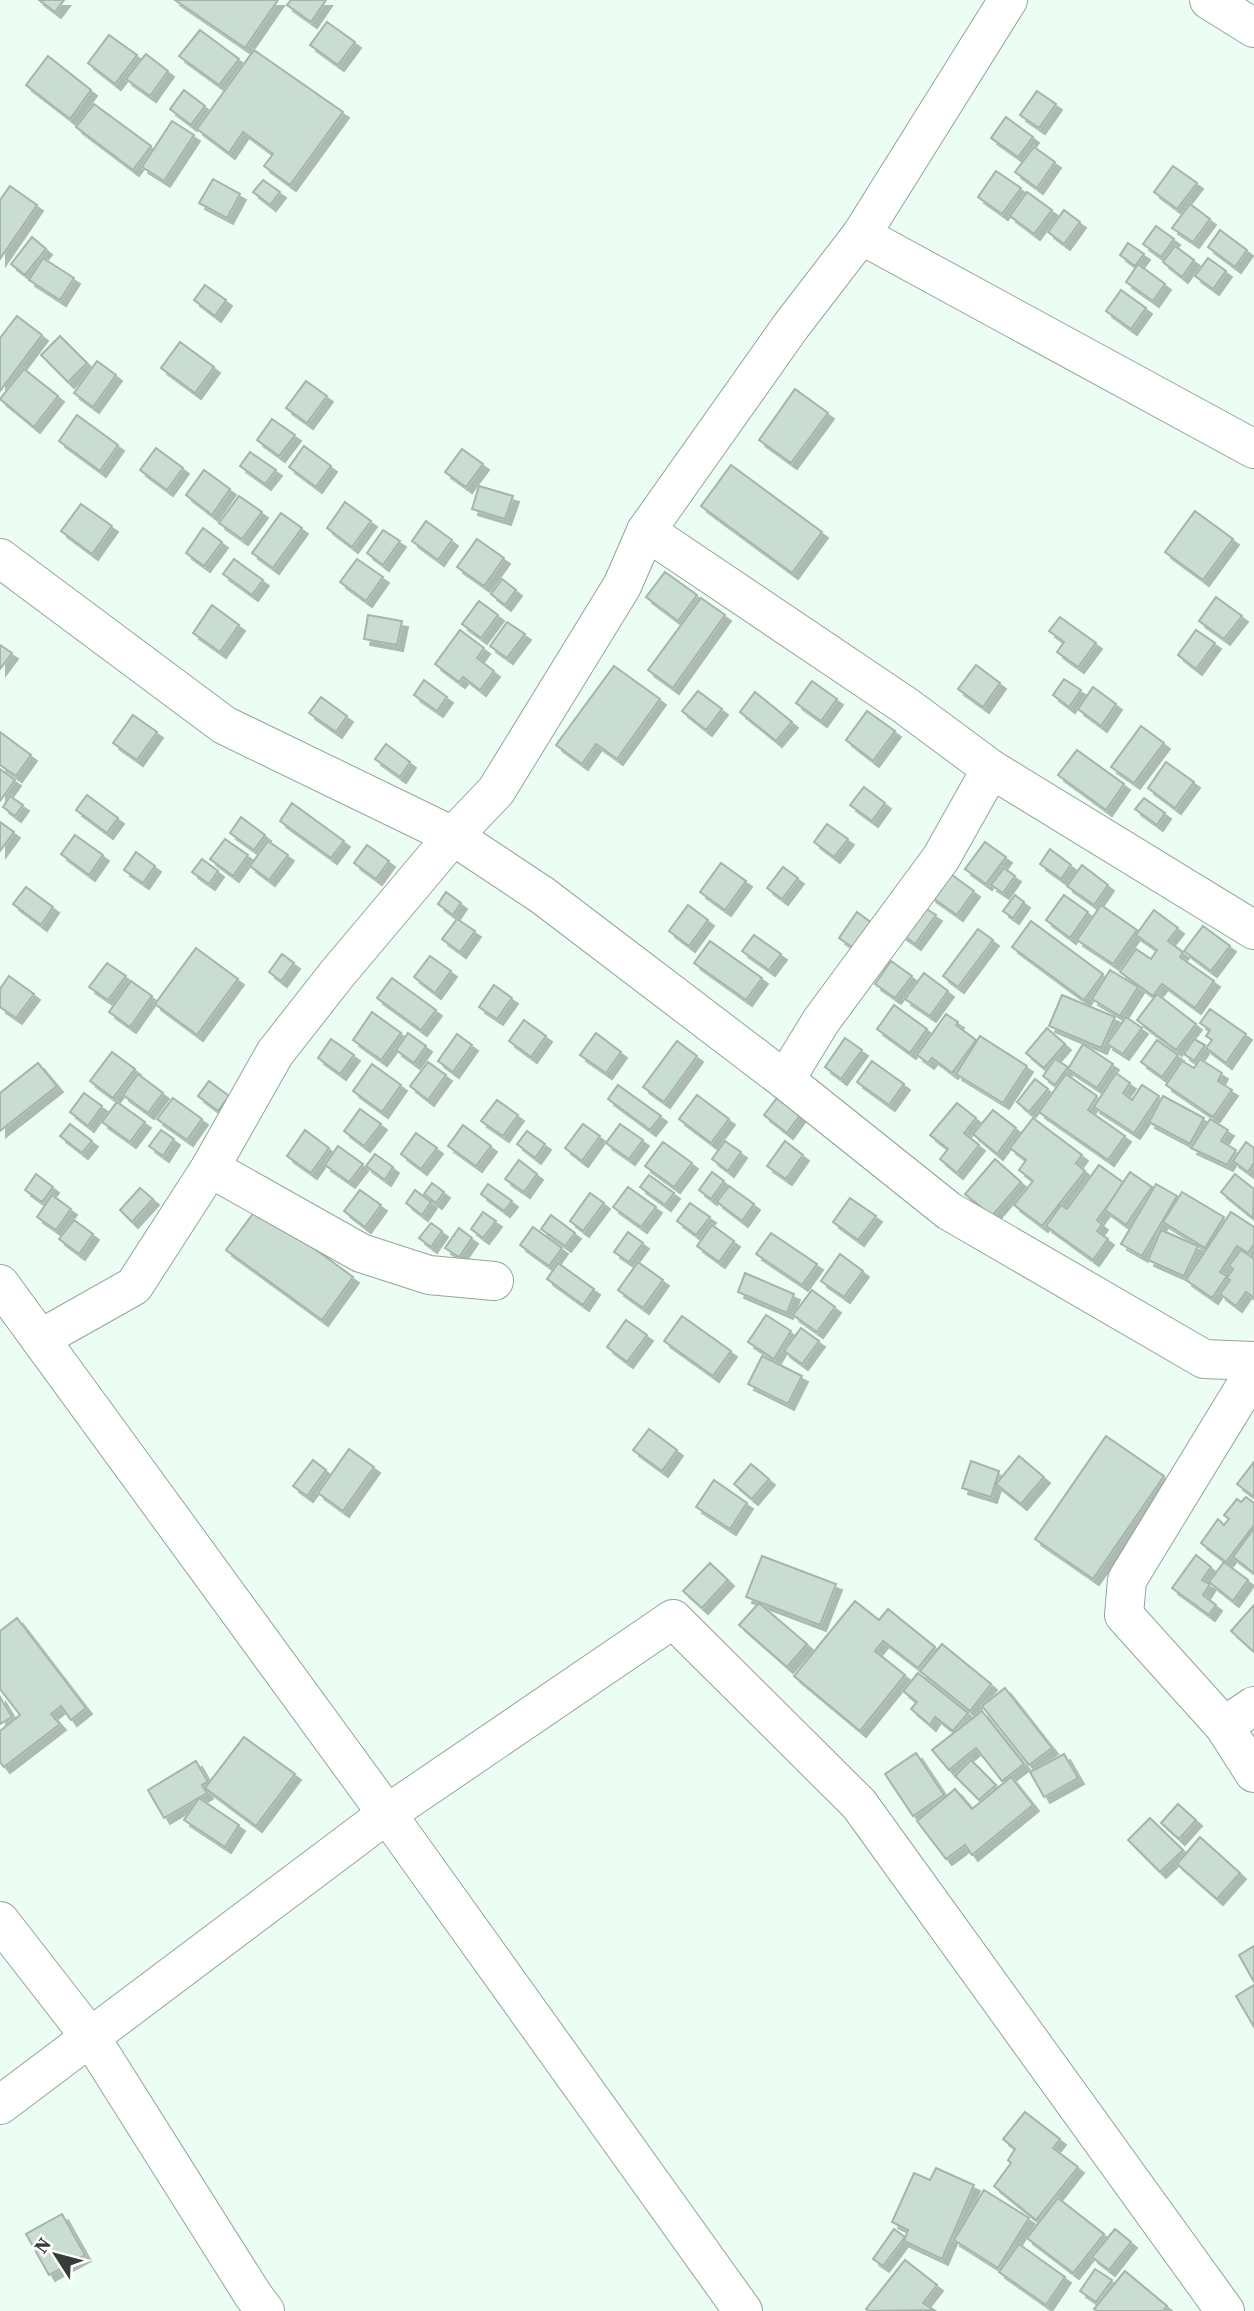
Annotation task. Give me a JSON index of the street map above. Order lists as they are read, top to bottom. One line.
{"north":"top left"}
